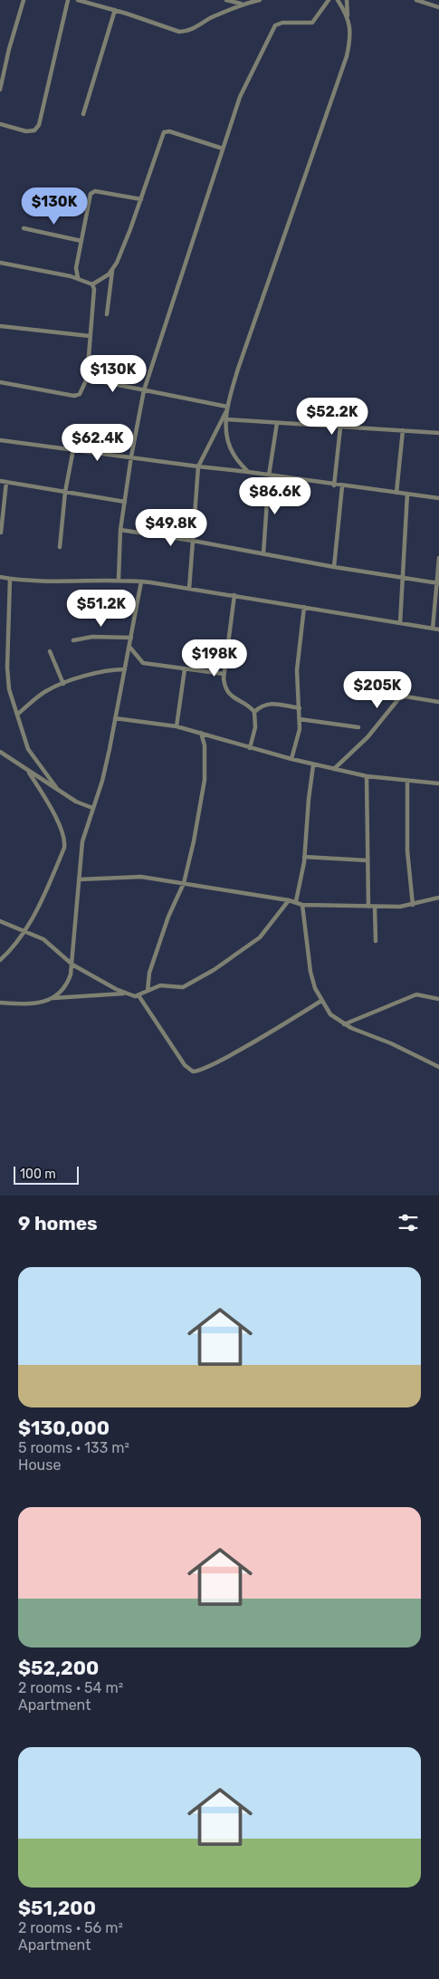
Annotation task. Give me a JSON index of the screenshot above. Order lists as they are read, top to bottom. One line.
{"scale_bar":"100 m","page":{"price":["$130K","$130K","$52.2K","$62.4K","$86.6K","$49.8K","$51.2K","$198K","$205K"],"scale":"100 m","heading":"9 homes","list":[{"name":"$130,000","note":"5 rooms · 133 m² · House"},{"name":"$52,200","note":"2 rooms · 54 m² · Apartment"},{"name":"$51,200","note":"2 rooms · 56 m² · Apartment"}]}}
